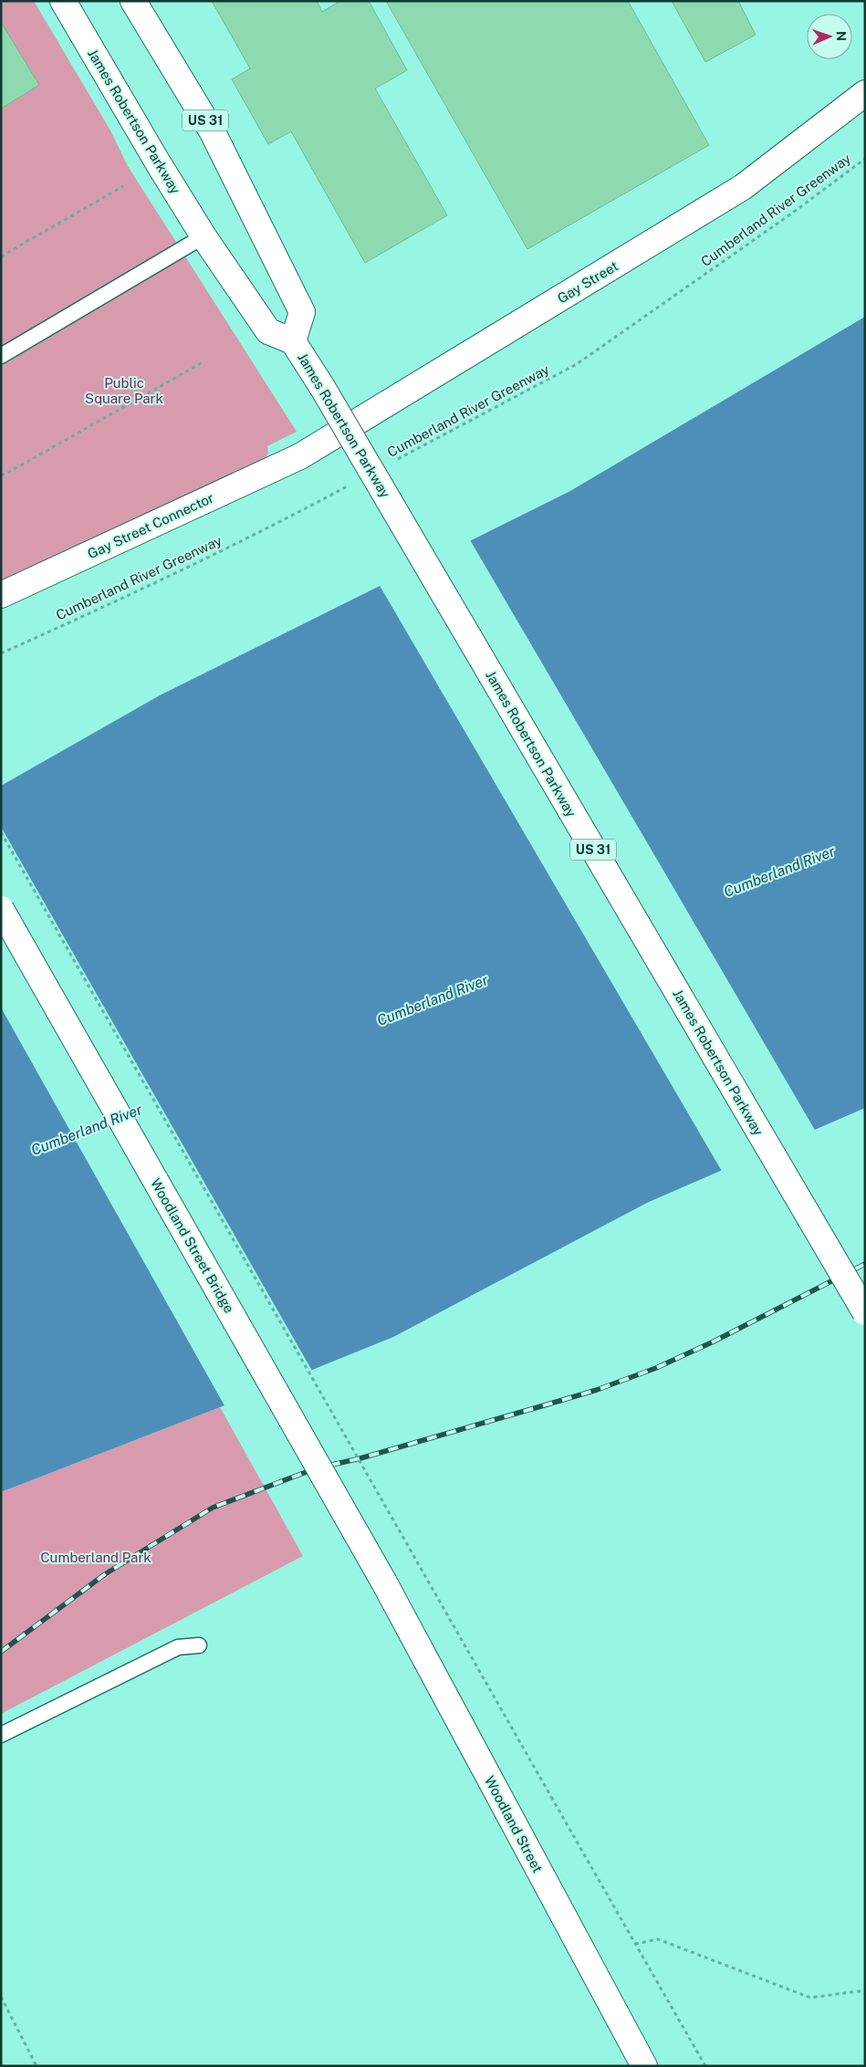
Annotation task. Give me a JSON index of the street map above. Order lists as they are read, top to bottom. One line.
{"streets":{"main road":["US 31","James Robertson Parkway","Gay Street","Gay Street Connector","Woodland Street Bridge","Woodland Street"],"path":["Cumberland River Greenway"]},"crossings":[["Gay Street","Gay Street Connector"],["Woodland Street Bridge","Woodland Street"]],"water":["Cumberland River"],"parks":["Public Square Park","Cumberland Park"],"north":"right"}
